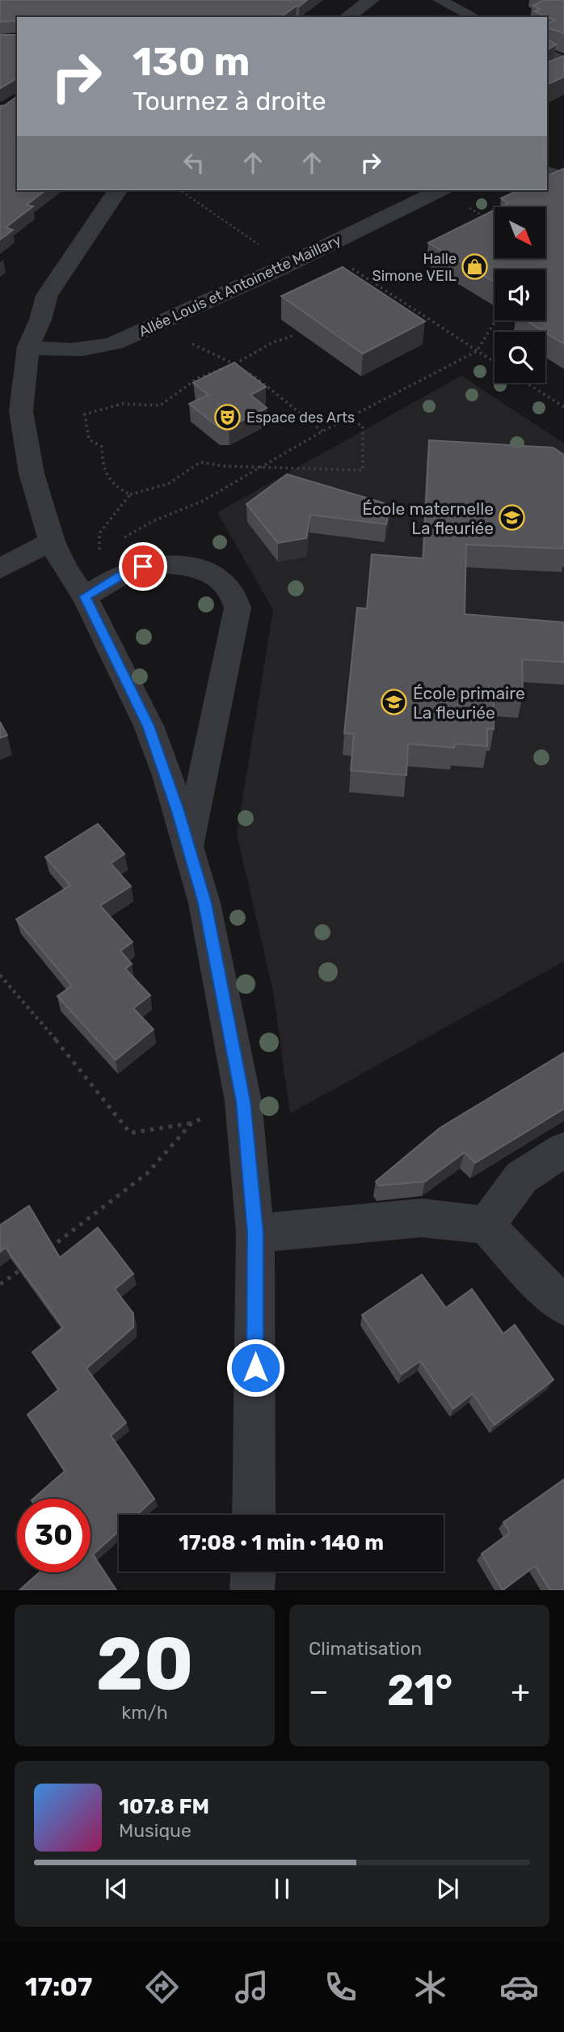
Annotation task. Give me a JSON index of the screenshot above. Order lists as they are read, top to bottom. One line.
{"streets":{"street":["Allée Louis et Antoinette Maillary"]},"places":{"shop":["Halle Simone VEIL"],"theatre":["Espace des Arts"],"school or university":["École maternelle La fleuriée","École primaire La fleuriée"]},"north":"bottom right","page":{"turn":["130 m","Tournez à droite"],"limit":"30","trip":"17:08 · 1 min · 140 m","tile":[["20","km/h"],"Climatisation"],"heat":["−","21°","+"],"song":["107.8 FM","Musique"],"tabs":"17:07"}}
